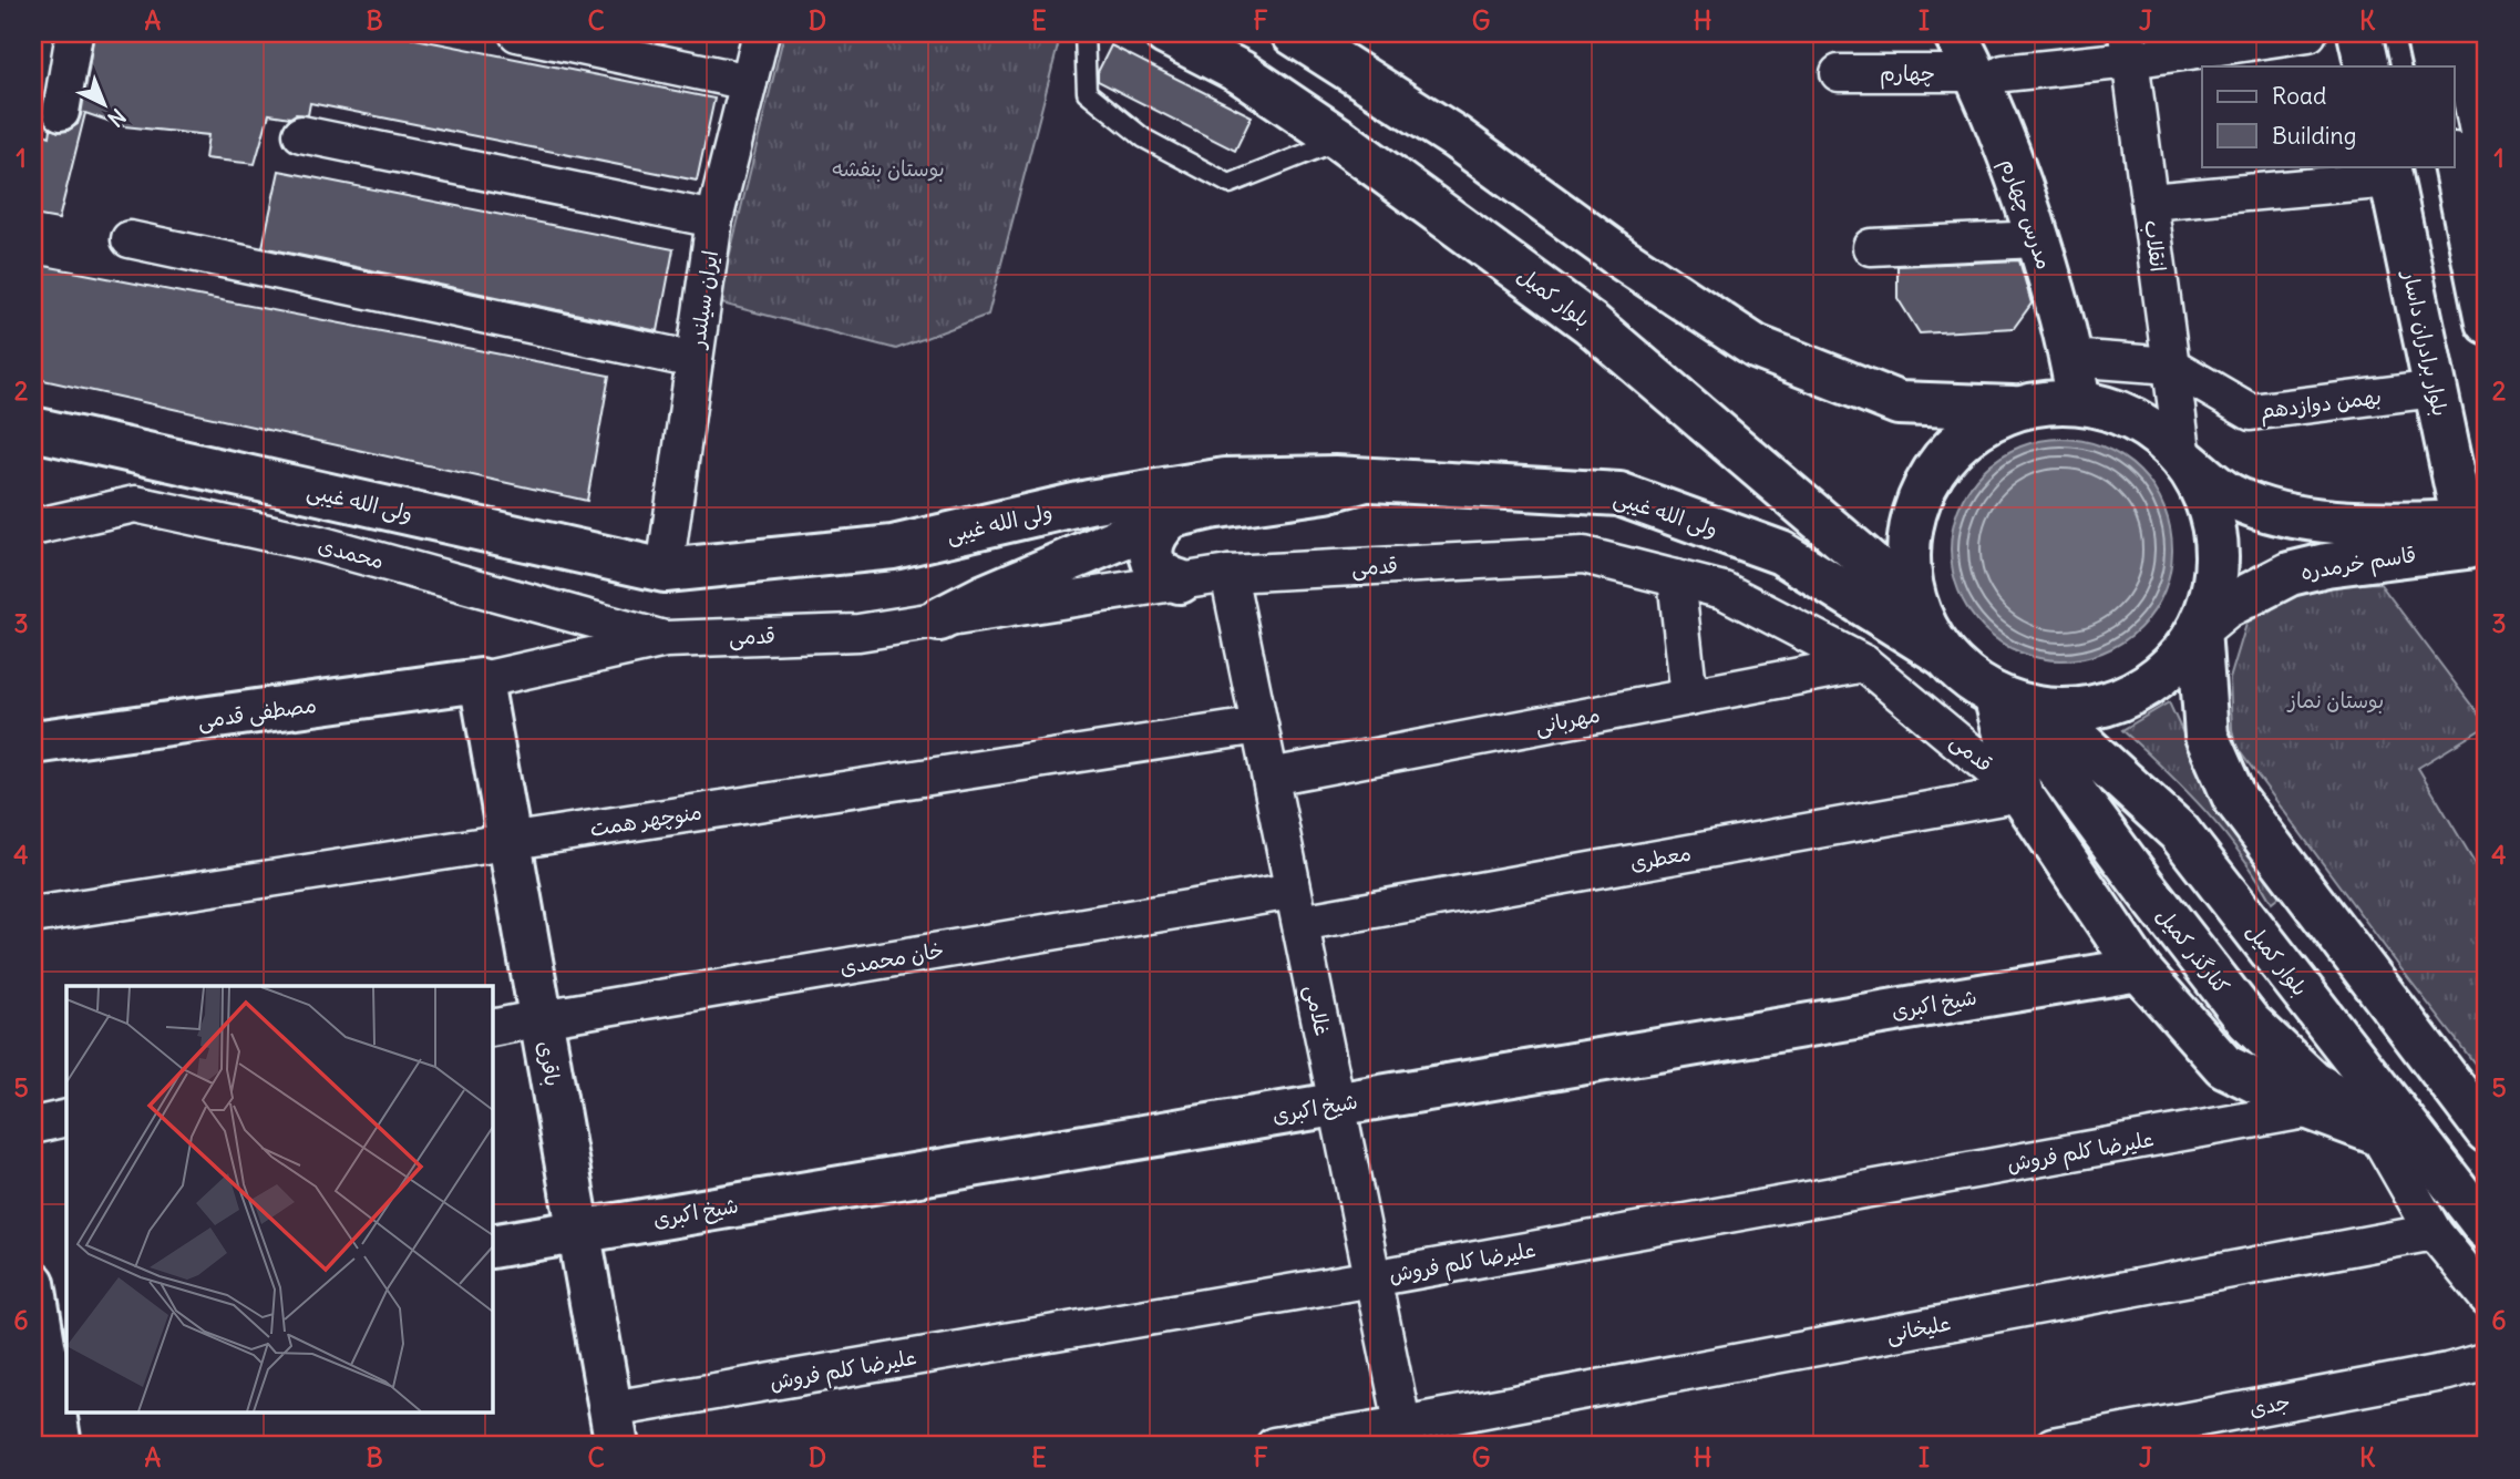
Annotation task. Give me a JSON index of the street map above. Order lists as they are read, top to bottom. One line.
{"streets":{"street":["چهارم","مدرس چهارم","انقلاب","بلوار کمیل","ایران سیلندر","بلوار برادران داسار","بهمن دوازدهم","ولی الله غیبی","محمدی","قاسم خرمدره","قدمی","مصطفی قدمی","مهربانی","منوچهر همت","معطری","کنارگذر کمیل","خان محمدی","شیخ اکبری","غلامی","باقری","علیرضا کلم فروش","علیخانی","جدی"]},"crossings":[["چهارم","مدرس چهارم"],["چهارم","انقلاب"],["انقلاب","بهمن دوازدهم"],["بلوار کمیل","کنارگذر کمیل"],["ایران سیلندر","ولی الله غیبی"],["بلوار برادران داسار","بهمن دوازدهم"],["بلوار برادران داسار","قاسم خرمدره"],["محمدی","قدمی"],["قدمی","مهربانی"],["قدمی","معطری"],["قدمی","غلامی"],["مصطفی قدمی","باقری"],["مهربانی","غلامی"],["منوچهر همت","غلامی"],["منوچهر همت","باقری"],["معطری","خان محمدی"],["معطری","غلامی"],["خان محمدی","غلامی"],["خان محمدی","باقری"],["شیخ اکبری","غلامی"],["شیخ اکبری","باقری"],["غلامی","علیرضا کلم فروش"],["غلامی","علیخانی"],["باقری","علیرضا کلم فروش"]],"parks":["بوستان بنفشه","بوستان نماز"],"legend":["Road","Building"],"north":"bottom right","grid":{"columns":["A","B","C","D","E","F","G","H","I","J","K"],"rows":["1","2","3","4","5","6"]}}
